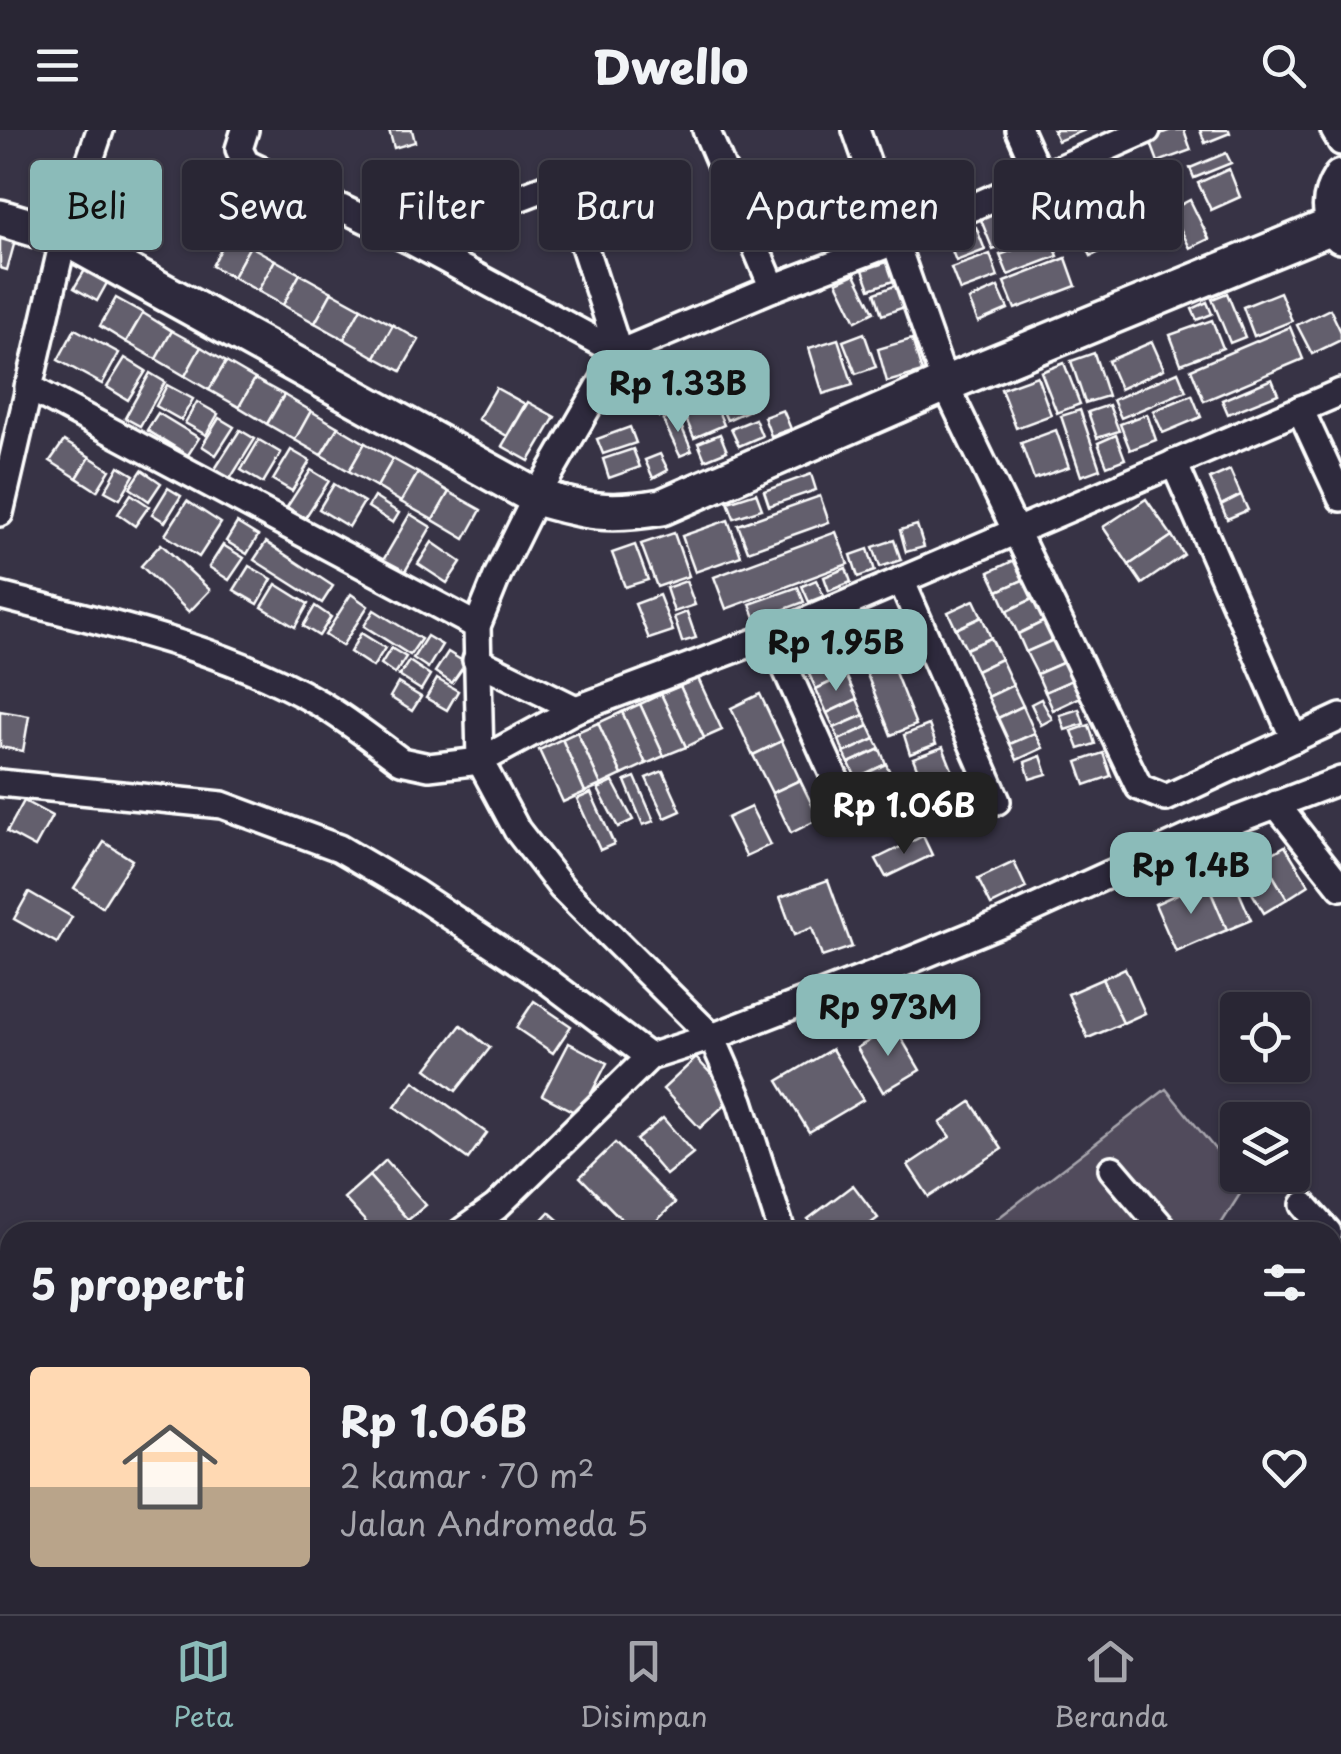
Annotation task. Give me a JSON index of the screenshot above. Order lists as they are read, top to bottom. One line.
{"page":{"header":"Dwello","chip":["Beli","Sewa","Filter","Baru","Apartemen","Rumah"],"price":["Rp 1.33B","Rp 1.95B","Rp 1.06B","Rp 1.4B","Rp 973M"],"heading":"5 properti","list":[{"name":"Rp 1.06B","note":"2 kamar · 70 m² · Jalan Andromeda 5"}],"tabs":["Peta","Disimpan","Beranda"]}}
